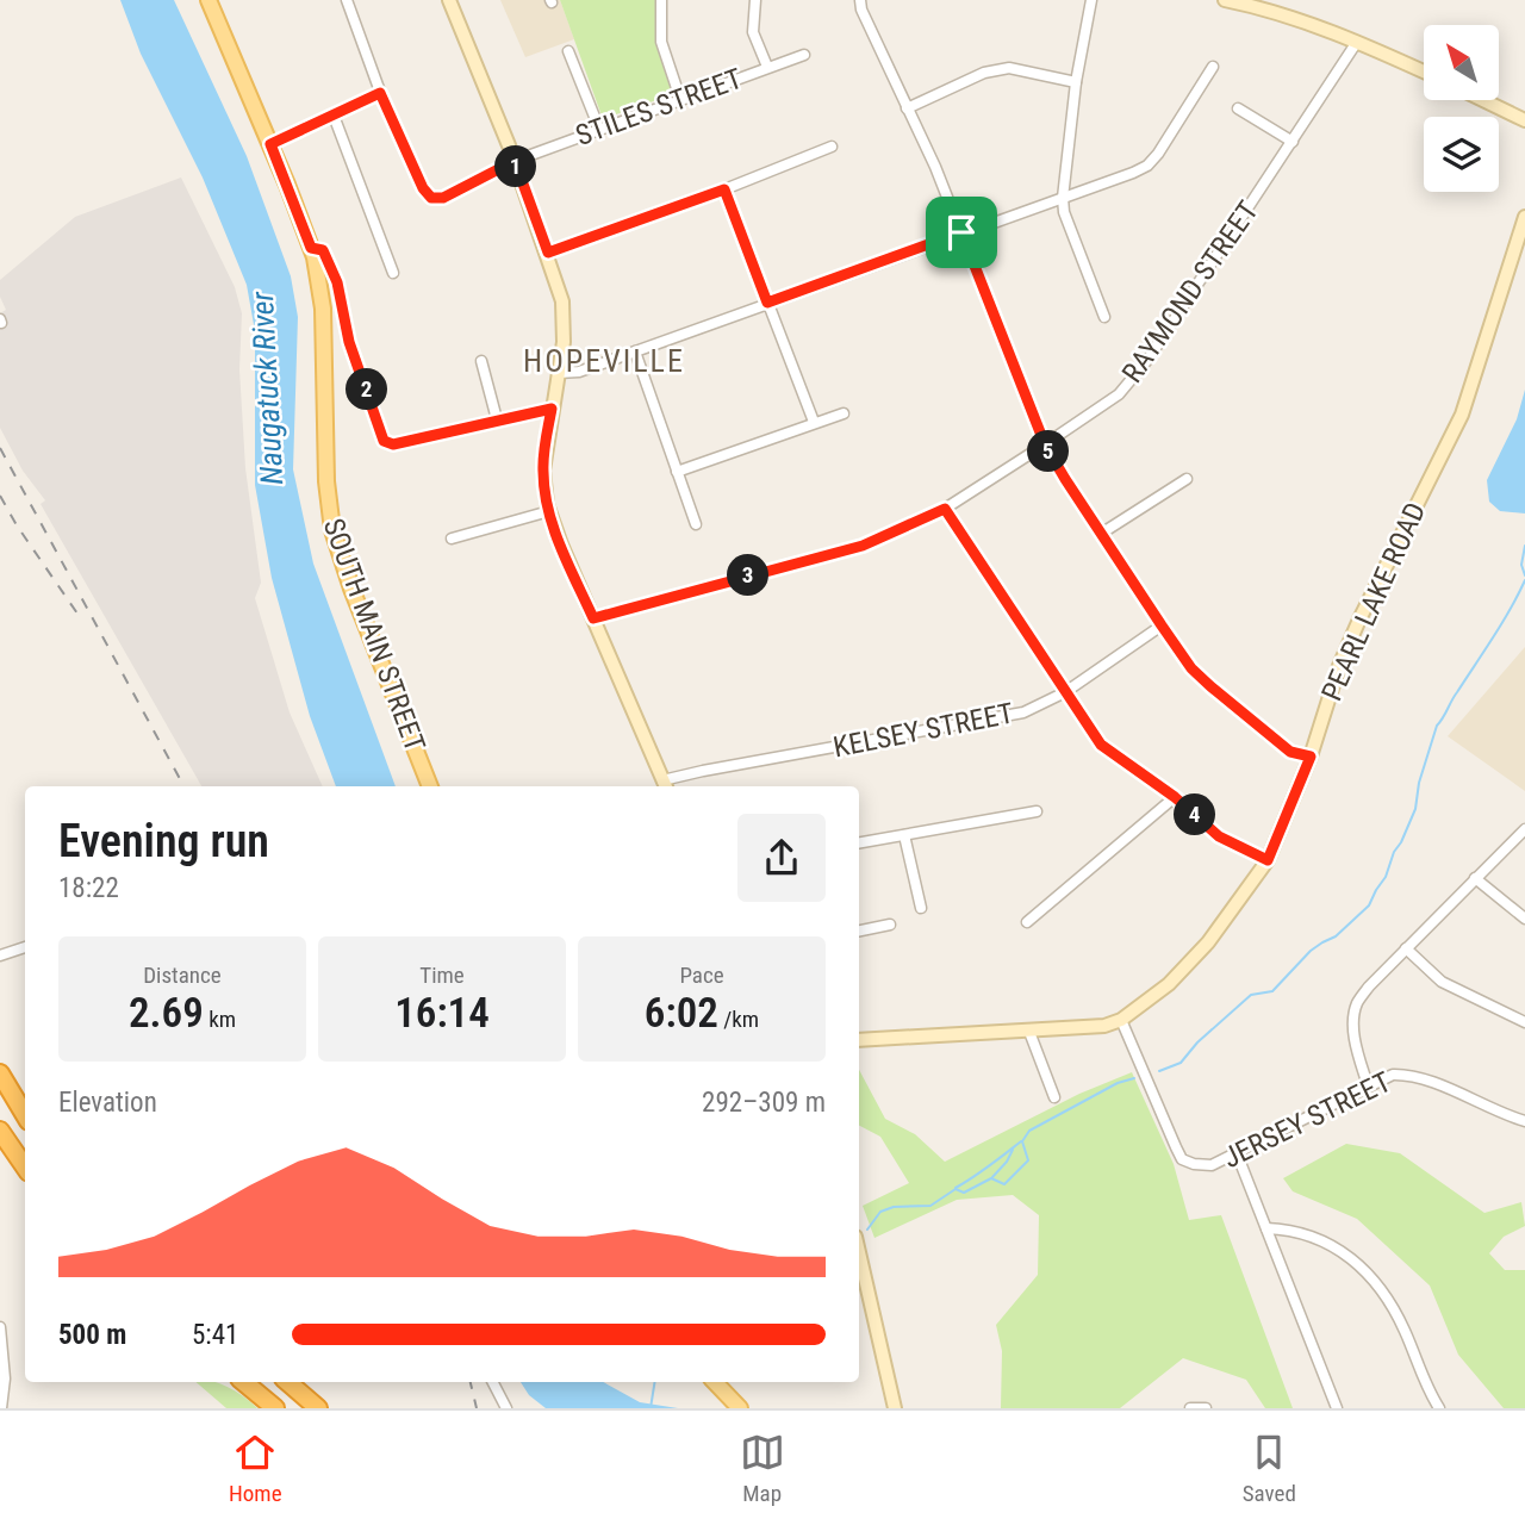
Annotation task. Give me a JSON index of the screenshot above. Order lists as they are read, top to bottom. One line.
{"streets":{"main road":["PEARL LAKE ROAD","SOUTH MAIN STREET"],"street":["STILES STREET","RAYMOND STREET","KELSEY STREET","JERSEY STREET"]},"crossings":[["PEARL LAKE ROAD","JERSEY STREET"]],"districts":["HOPEVILLE"],"water":["Naugatuck River"],"north":"top left","page":{"pins":["1","2","5","3","4"],"heading":["Evening run","18:22"],"stats":[["Distance","2.69 km"],["Time","16:14"],["Pace","6:02 /km"]],"chart":["Elevation","292–309 m"],"list":[{"name":"500 m","note":"5:41"}],"tabs":["Home","Map","Saved"]}}
